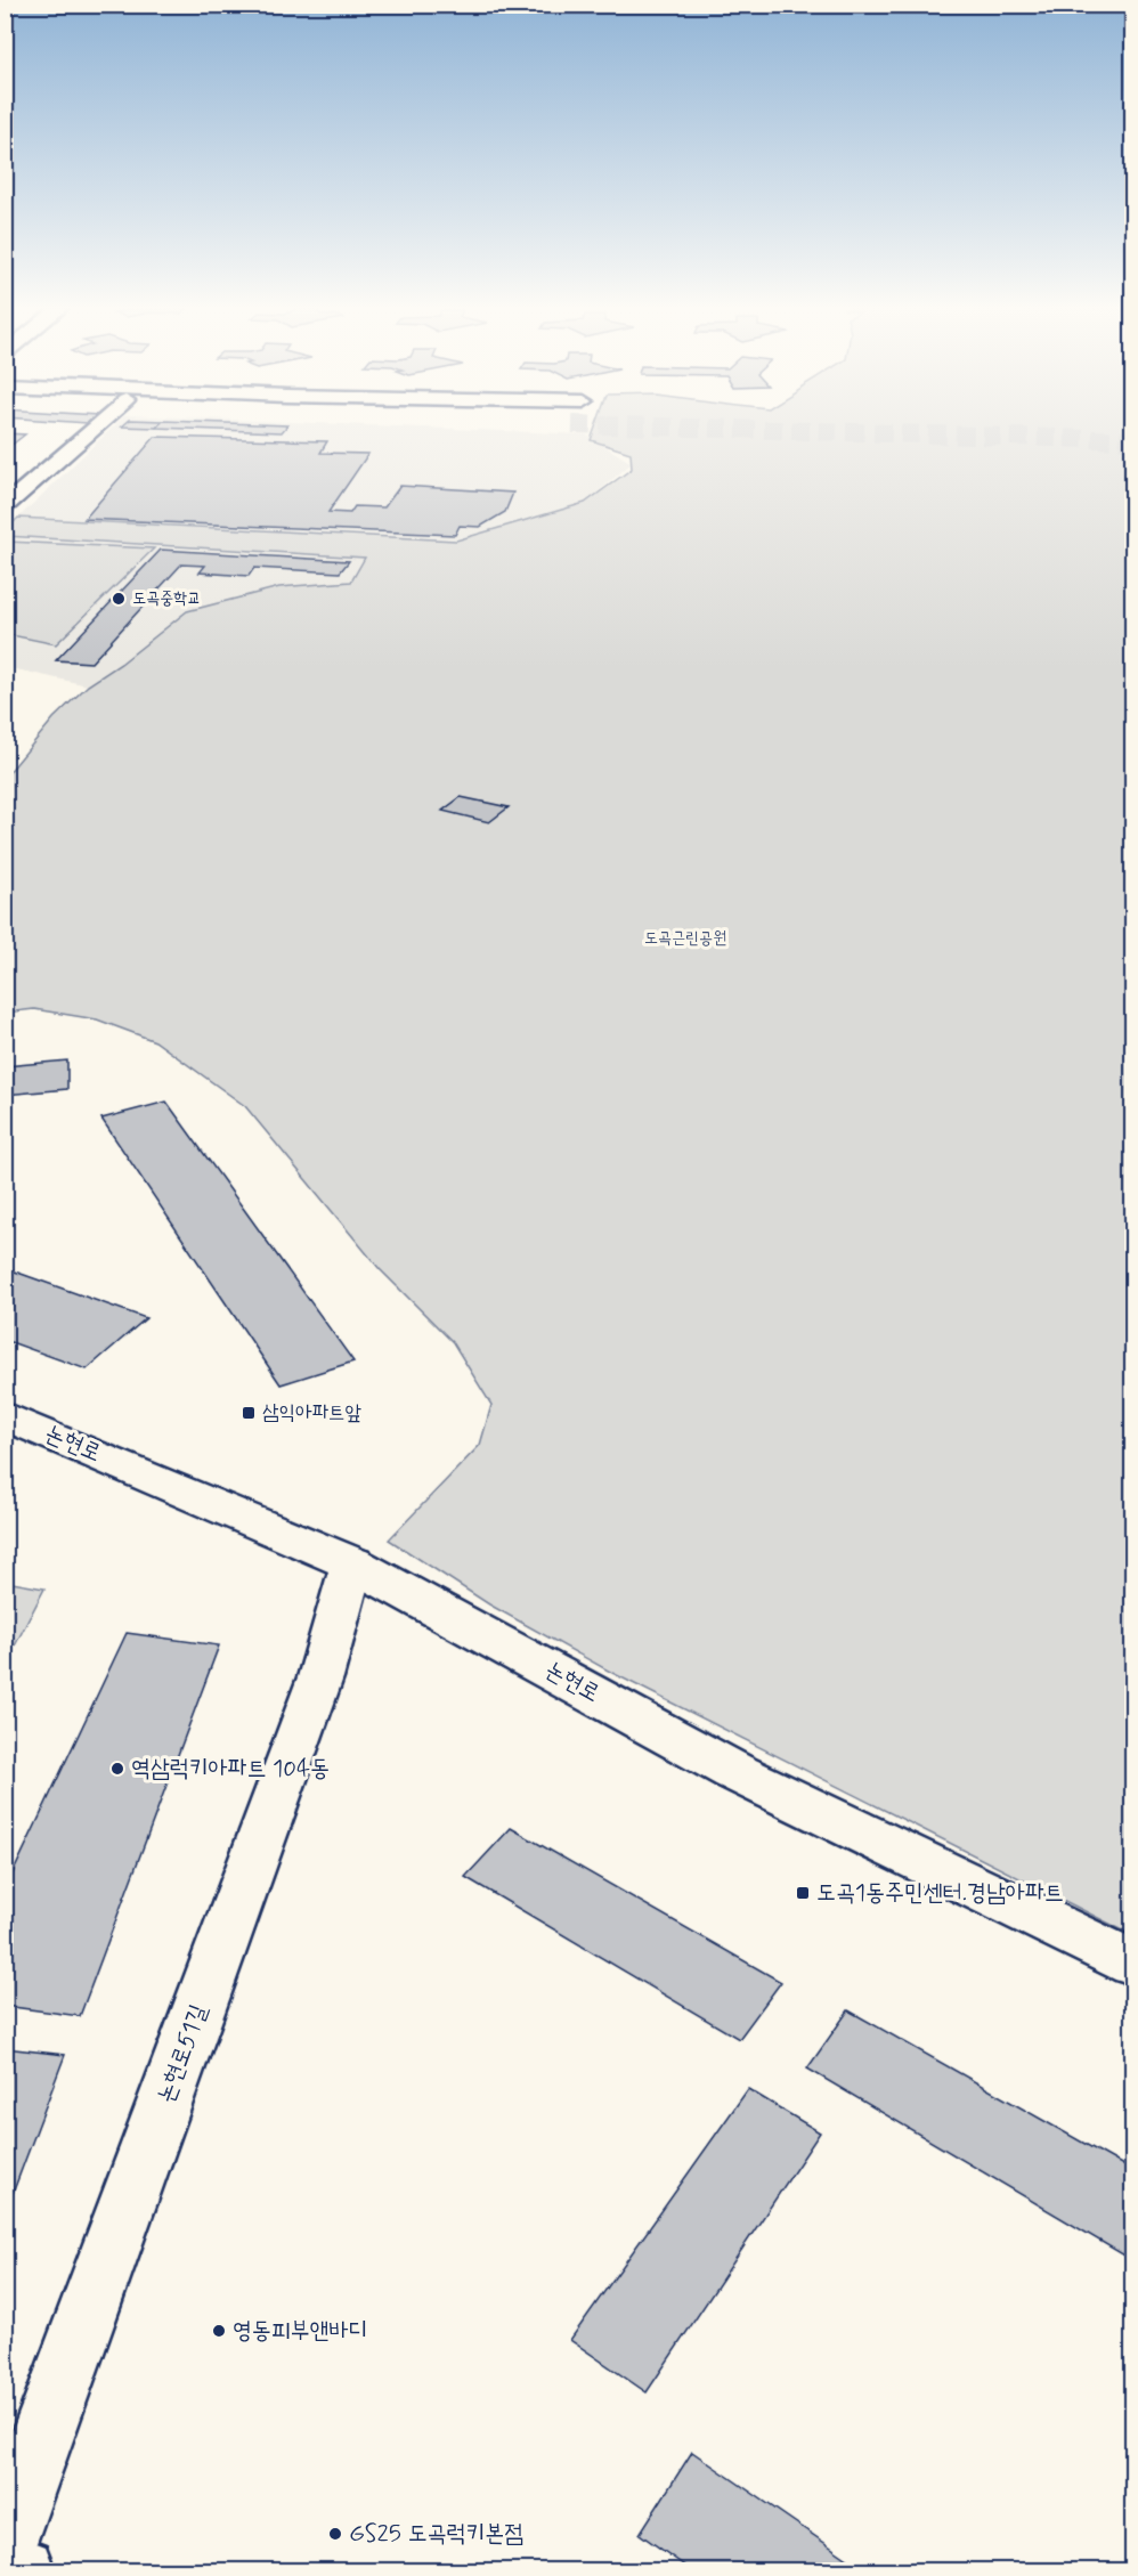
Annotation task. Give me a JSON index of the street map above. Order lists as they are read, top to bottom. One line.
{"streets":{"main road":["논현로","논현로51길"]},"crossings":[["논현로","논현로51길"]],"parks":["도곡근린공원"],"places":{"other":["도곡중학교","역삼럭키아파트 104동","영동피부앤바디","GS25 도곡럭키본점"],"transit":["삼익아파트앞","도곡1동주민센터.경남아파트"]}}
